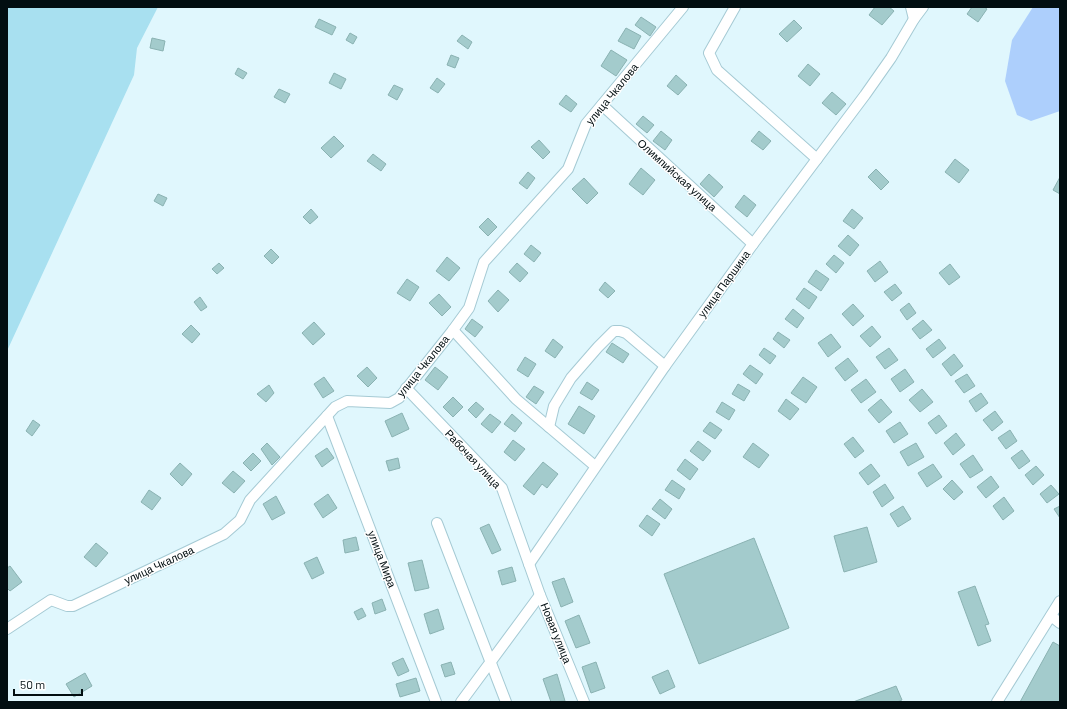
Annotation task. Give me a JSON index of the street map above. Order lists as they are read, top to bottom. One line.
{"streets":{"street":["улица Чкалова","Олимпийская улица","улица Паршина","Рабочая улица","улица Мира","Новая улица"]},"crossings":[["улица Чкалова","Олимпийская улица"],["улица Чкалова","Рабочая улица"],["улица Чкалова","улица Мира"],["Олимпийская улица","улица Паршина"],["улица Паршина","Рабочая улица"],["улица Паршина","Новая улица"],["Рабочая улица","Новая улица"]],"scale_bar":"50 m"}
